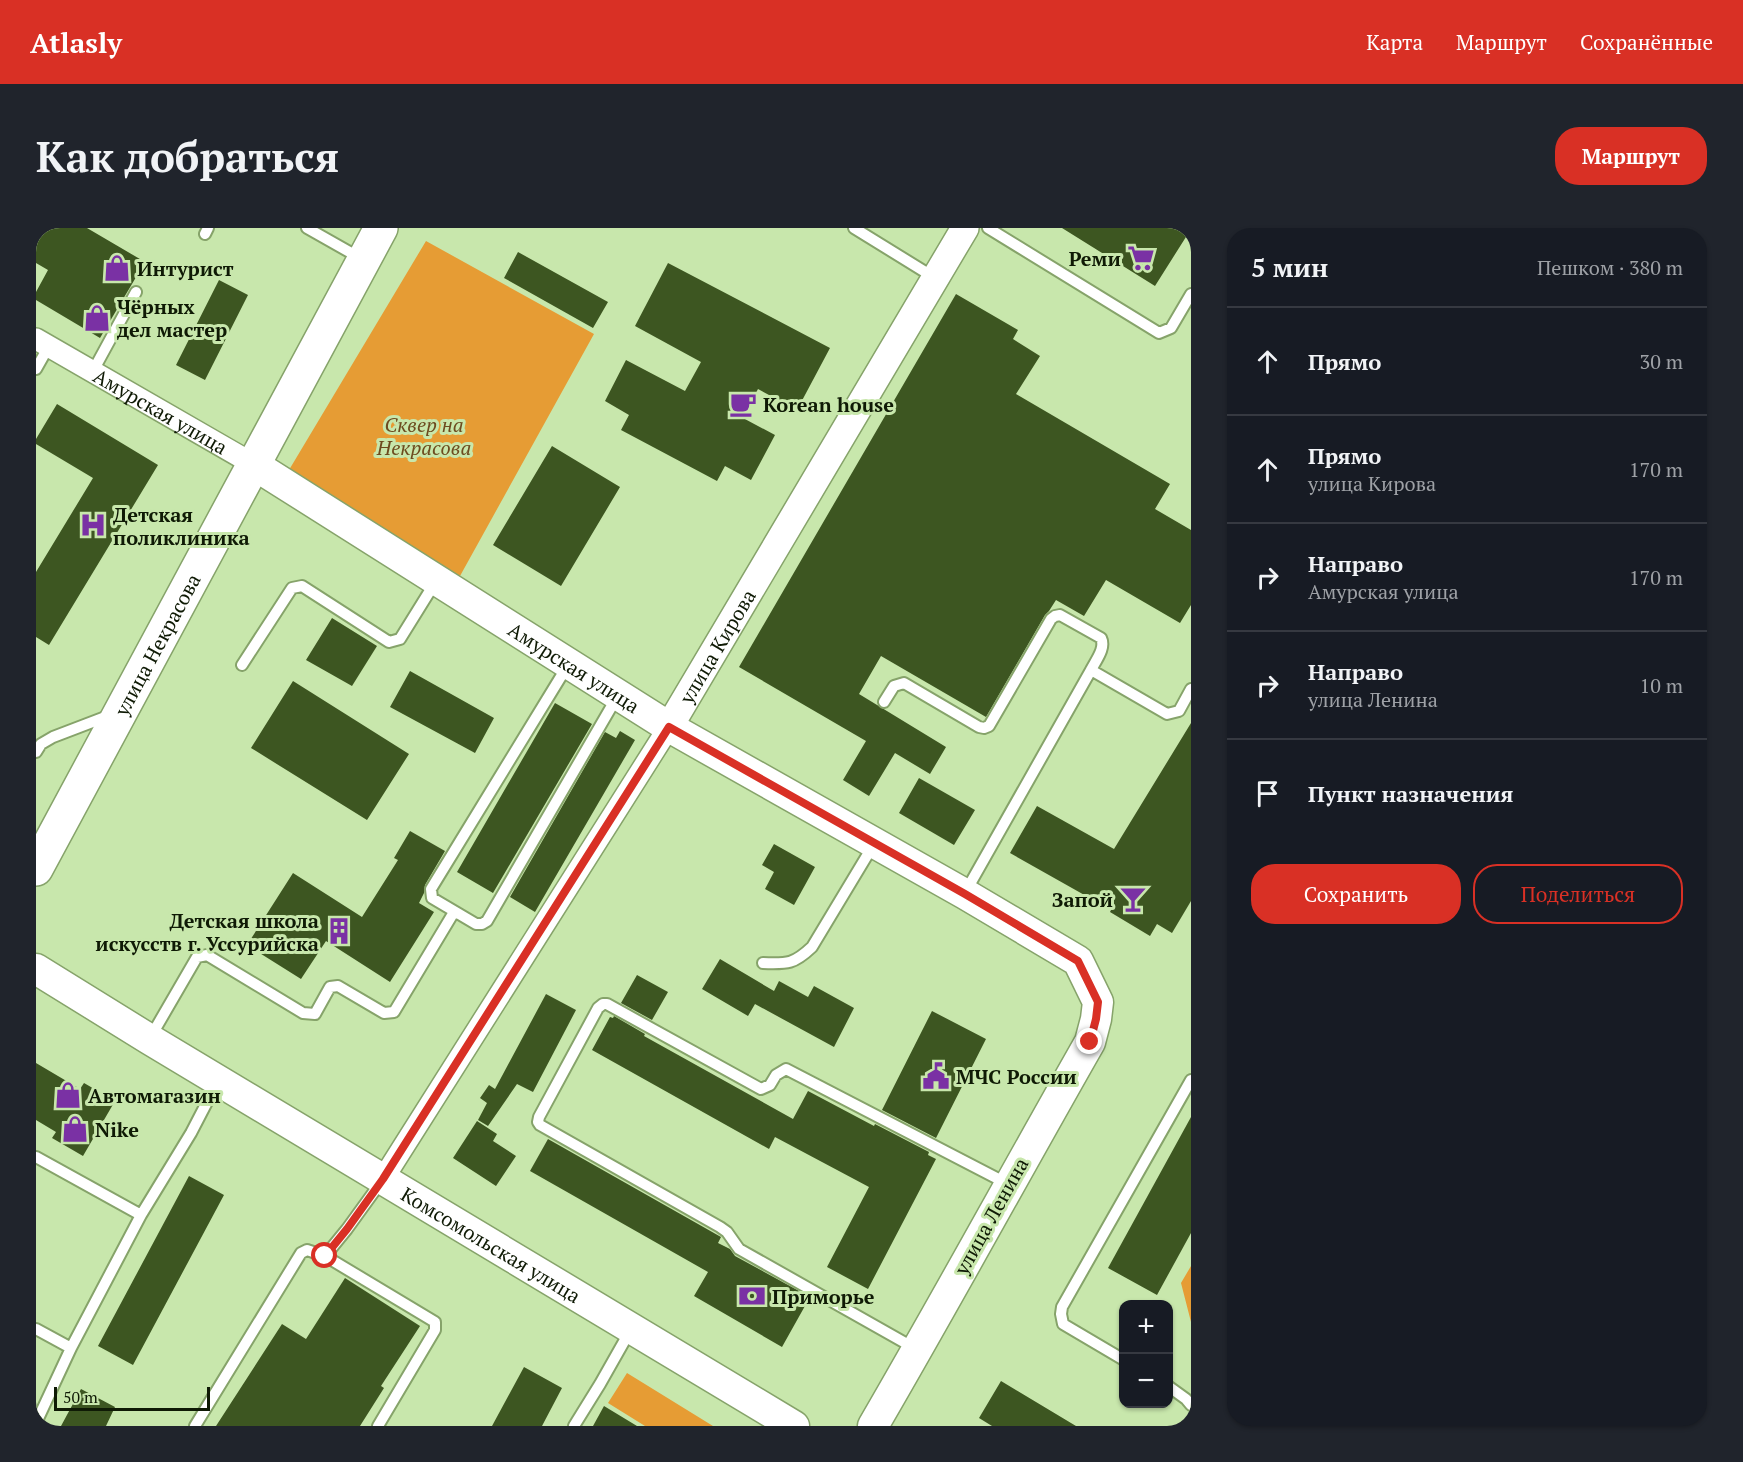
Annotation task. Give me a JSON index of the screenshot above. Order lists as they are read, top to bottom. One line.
{"streets":{"main road":["Амурская улица","улица Некрасова","улица Ленина","Комсомольская улица"],"street":["улица Кирова"]},"crossings":[["Амурская улица","улица Некрасова"],["Амурская улица","улица Кирова"],["Амурская улица","улица Ленина"],["улица Кирова","Комсомольская улица"]],"parks":["Сквер на Некрасова"],"places":{"supermarket":["Реми"],"shop":["Интурист","Чёрных дел мастер","Автомагазин","Nike"],"cafe":["Korean house"],"hospital":["Детская поликлиника"],"bar":["Запой"],"building":["Детская школа искусств г. Уссурийска"],"public building":["МЧС России"],"bank":["Приморье"]},"scale_bar":"50 m","page":{"header":"Atlasly","nav":["Карта","Маршрут","Сохранённые"],"buttons":["Маршрут",["Сохранить","Поделиться"]],"title":"Как добраться","heading":["5 мин","Пешком · 380 m"],"list":[["Прямо","30 m"],["Прямо","улица Кирова","170 m"],["Направо","Амурская улица","170 m"],["Направо","улица Ленина","10 m"],"Пункт назначения"],"map_buttons":["+","−"],"scale":"50 m"}}
